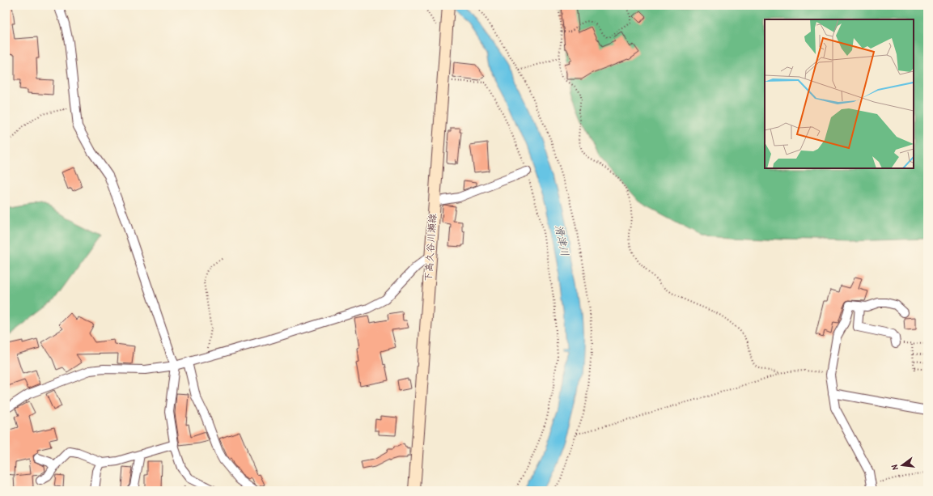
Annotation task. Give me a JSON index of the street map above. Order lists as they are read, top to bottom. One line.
{"streets":{"main road":["下高久谷川瀬線"]},"water":["滑津川"],"north":"left"}
